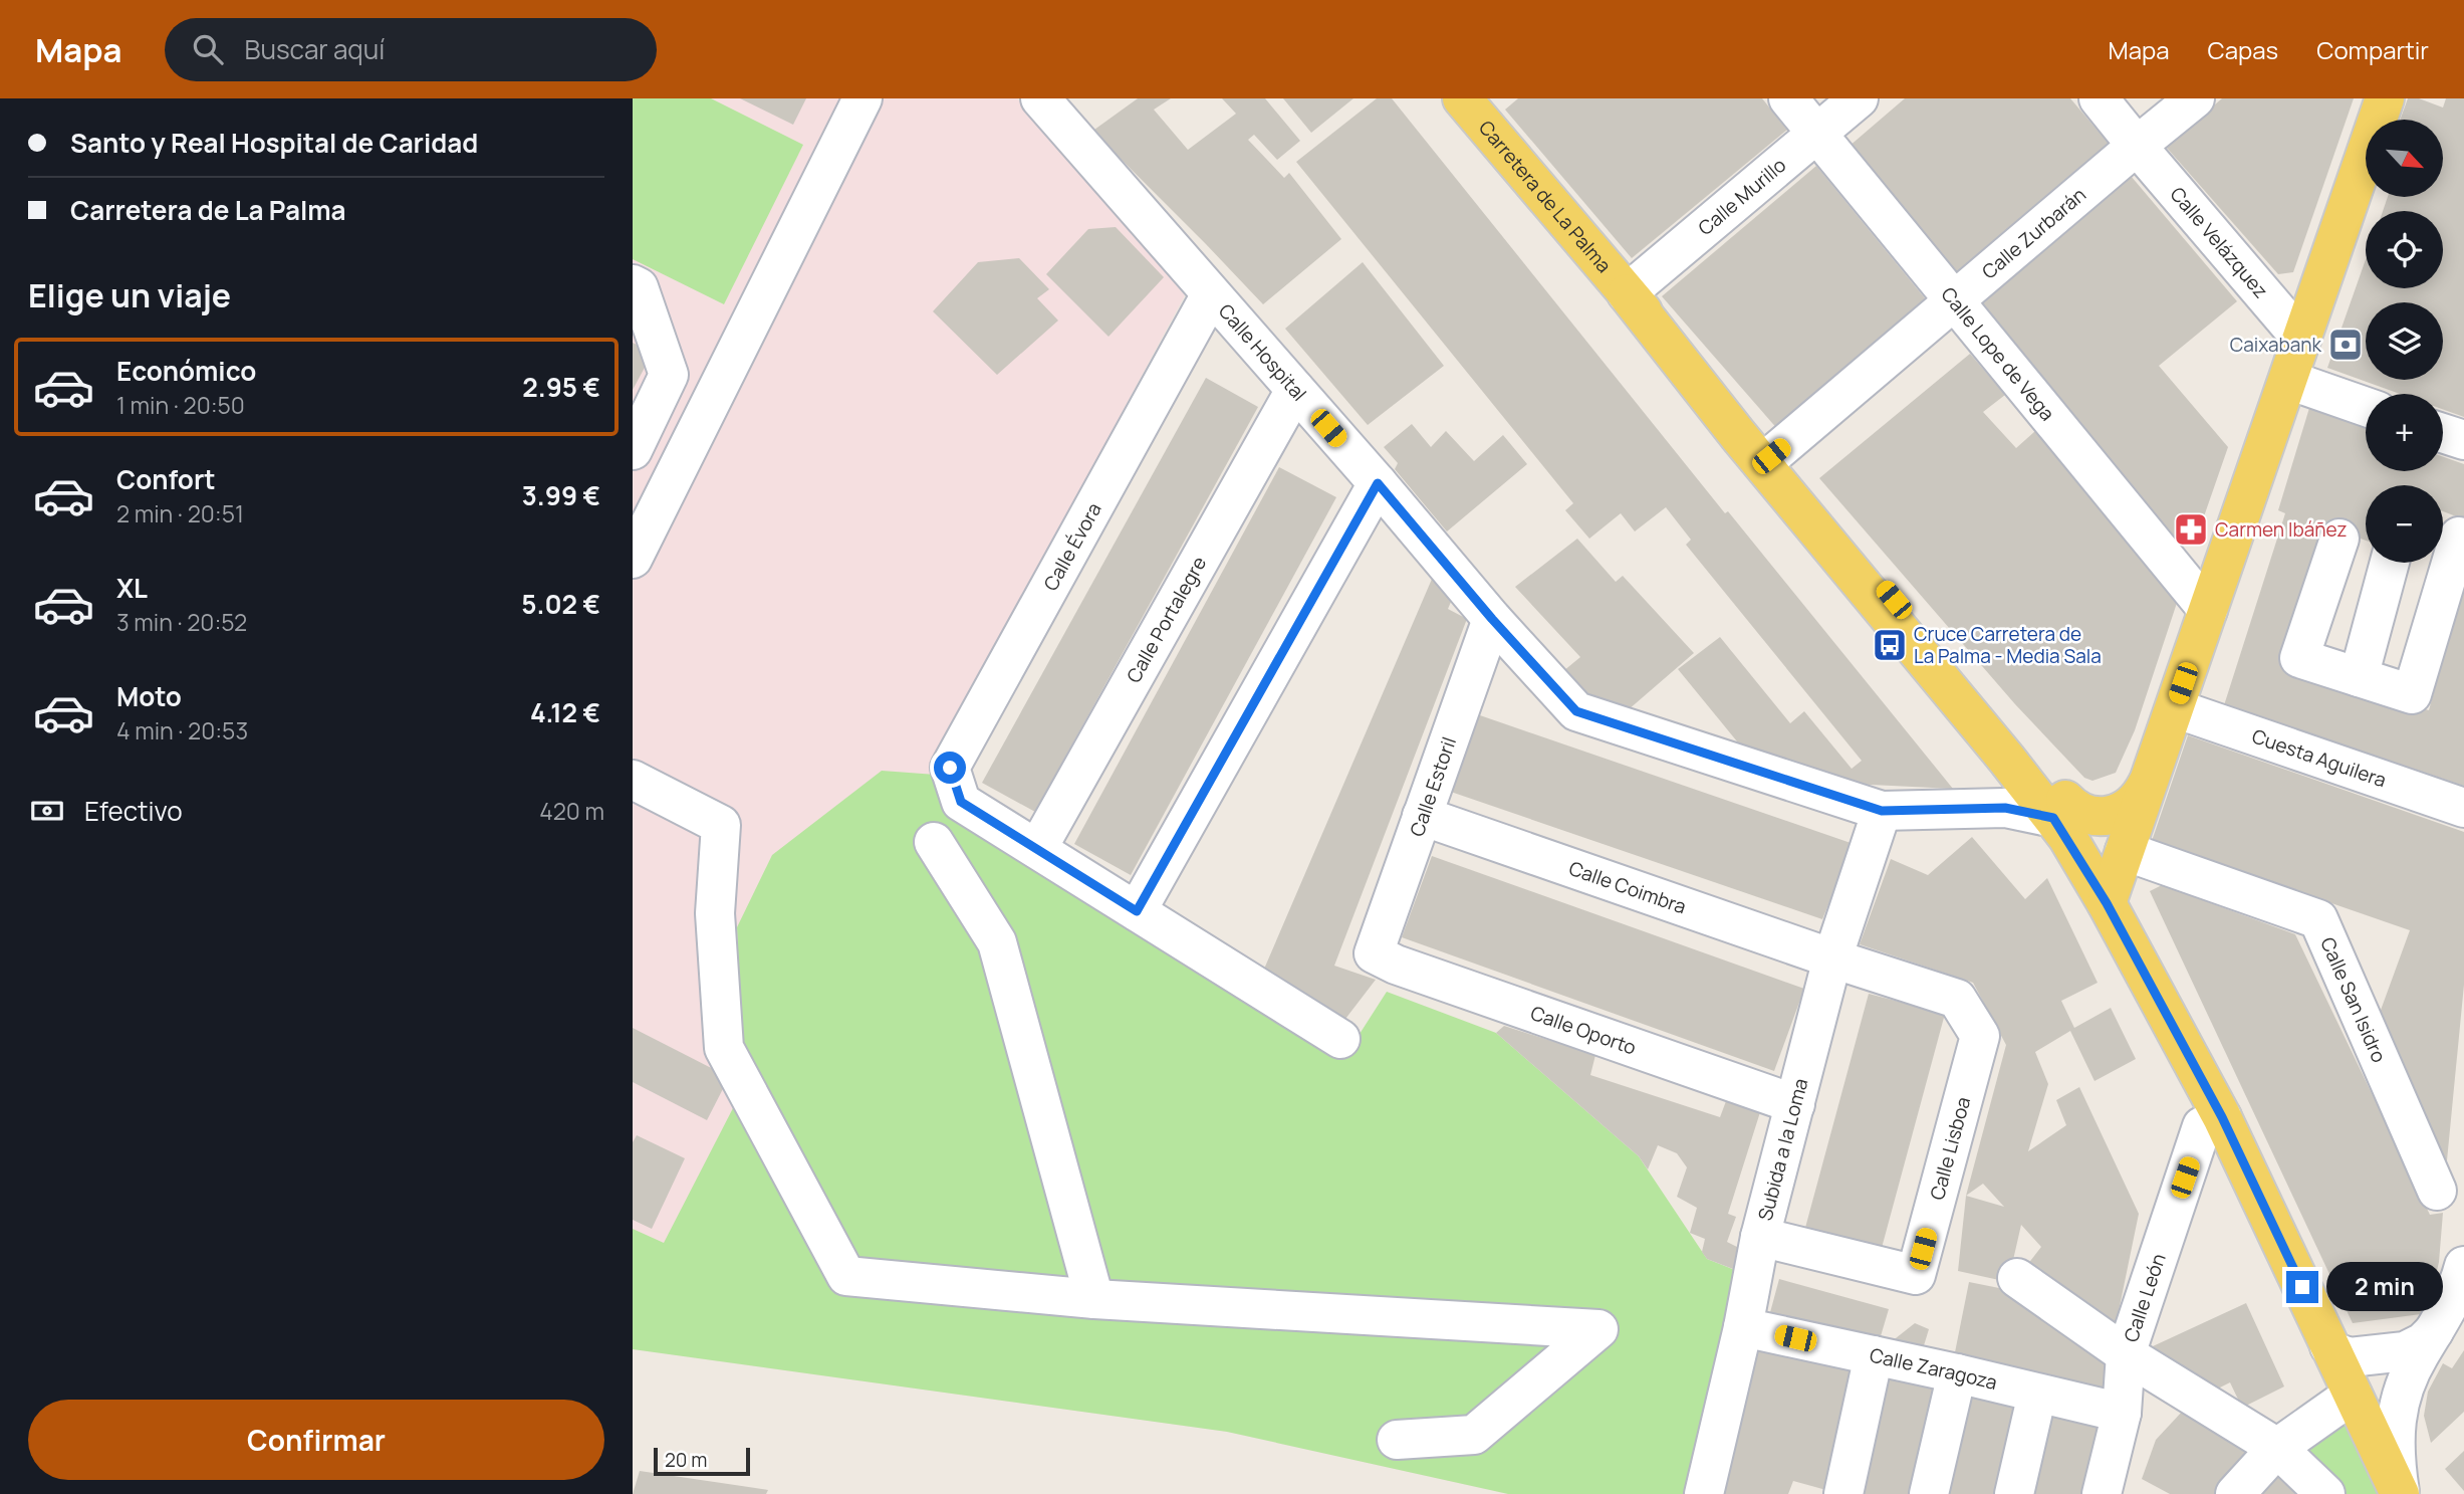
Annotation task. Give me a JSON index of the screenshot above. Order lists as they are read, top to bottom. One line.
{"streets":{"main road":["Carretera de La Palma"],"street":["Calle Murillo","Calle Zurbarán","Calle Velázquez","Calle Hospital","Calle Lope de Vega","Calle Évora","Calle Portalegre","Cuesta Aguilera","Calle Estoril","Calle Coimbra","Calle San Isidro","Calle Oporto","Calle Lisboa","Subida a la Loma","Calle León","Calle Zaragoza"]},"crossings":[["Carretera de La Palma","Calle Murillo"],["Carretera de La Palma","Calle Zurbarán"],["Carretera de La Palma","Calle Hospital"],["Carretera de La Palma","Calle San Isidro"],["Carretera de La Palma","Calle León"],["Calle Murillo","Calle Lope de Vega"],["Calle Zurbarán","Calle Velázquez"],["Calle Zurbarán","Calle Lope de Vega"],["Calle Hospital","Calle Évora"],["Calle Hospital","Calle Portalegre"],["Calle Hospital","Calle Estoril"],["Calle Hospital","Subida a la Loma"],["Calle Évora","Calle Portalegre"],["Calle Estoril","Calle Coimbra"],["Calle Estoril","Calle Oporto"],["Calle Coimbra","Calle Lisboa"],["Calle Coimbra","Subida a la Loma"],["Calle Oporto","Subida a la Loma"],["Calle Lisboa","Subida a la Loma"],["Subida a la Loma","Calle Zaragoza"],["Calle León","Calle Zaragoza"]],"places":{"bank":["Caixabank"],"pharmacy":["Carmen Ibáñez"],"bus stop":["Cruce Carretera de La Palma - Media Sala"]},"scale_bar":"20 m","north":"bottom right","page":{"header":"Mapa","search":"Buscar aquí","nav":["Mapa","Capas","Compartir"],"banner":["Santo y Real Hospital de Caridad","Carretera de La Palma"],"map_buttons":["+","−"],"heading":"Elige un viaje","list":[{"name":"Económico","note":"1 min · 20:50","value":"2.95 €"},{"name":"Confort","note":"2 min · 20:51","value":"3.99 €"},{"name":"XL","note":"3 min · 20:52","value":"5.02 €"},{"name":"Moto","note":"4 min · 20:53","value":"4.12 €"}],"pay":["Efectivo","420 m"],"bubble":"2 min","buttons":"Confirmar","scale":"20 m"}}
